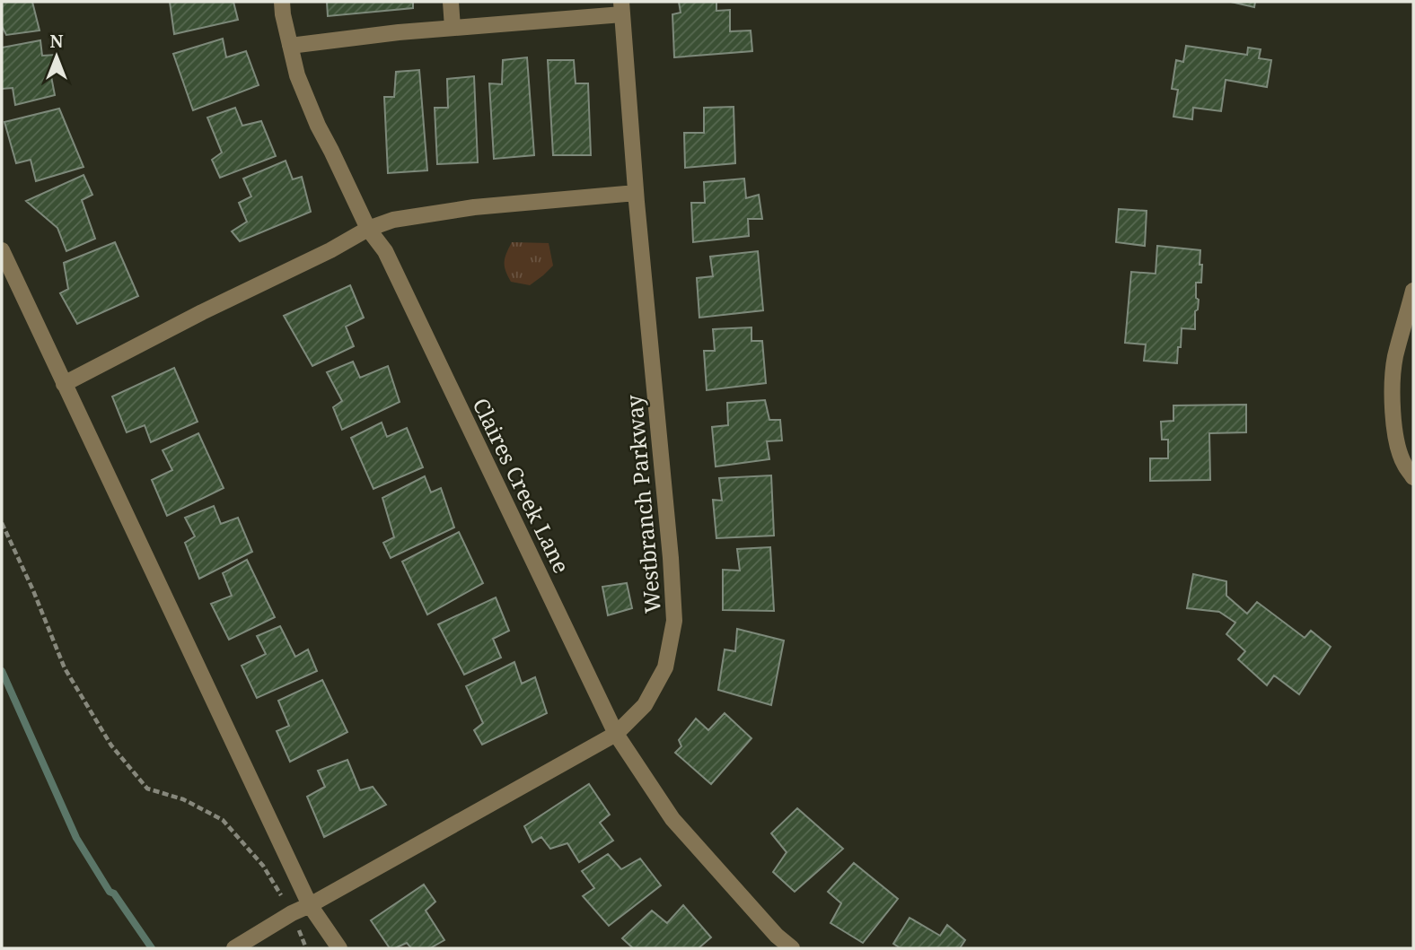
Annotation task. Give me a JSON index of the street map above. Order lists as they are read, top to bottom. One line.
{"streets":{"street":["Claires Creek Lane","Westbranch Parkway"]},"crossings":[["Claires Creek Lane","Westbranch Parkway"]],"north":"top"}
